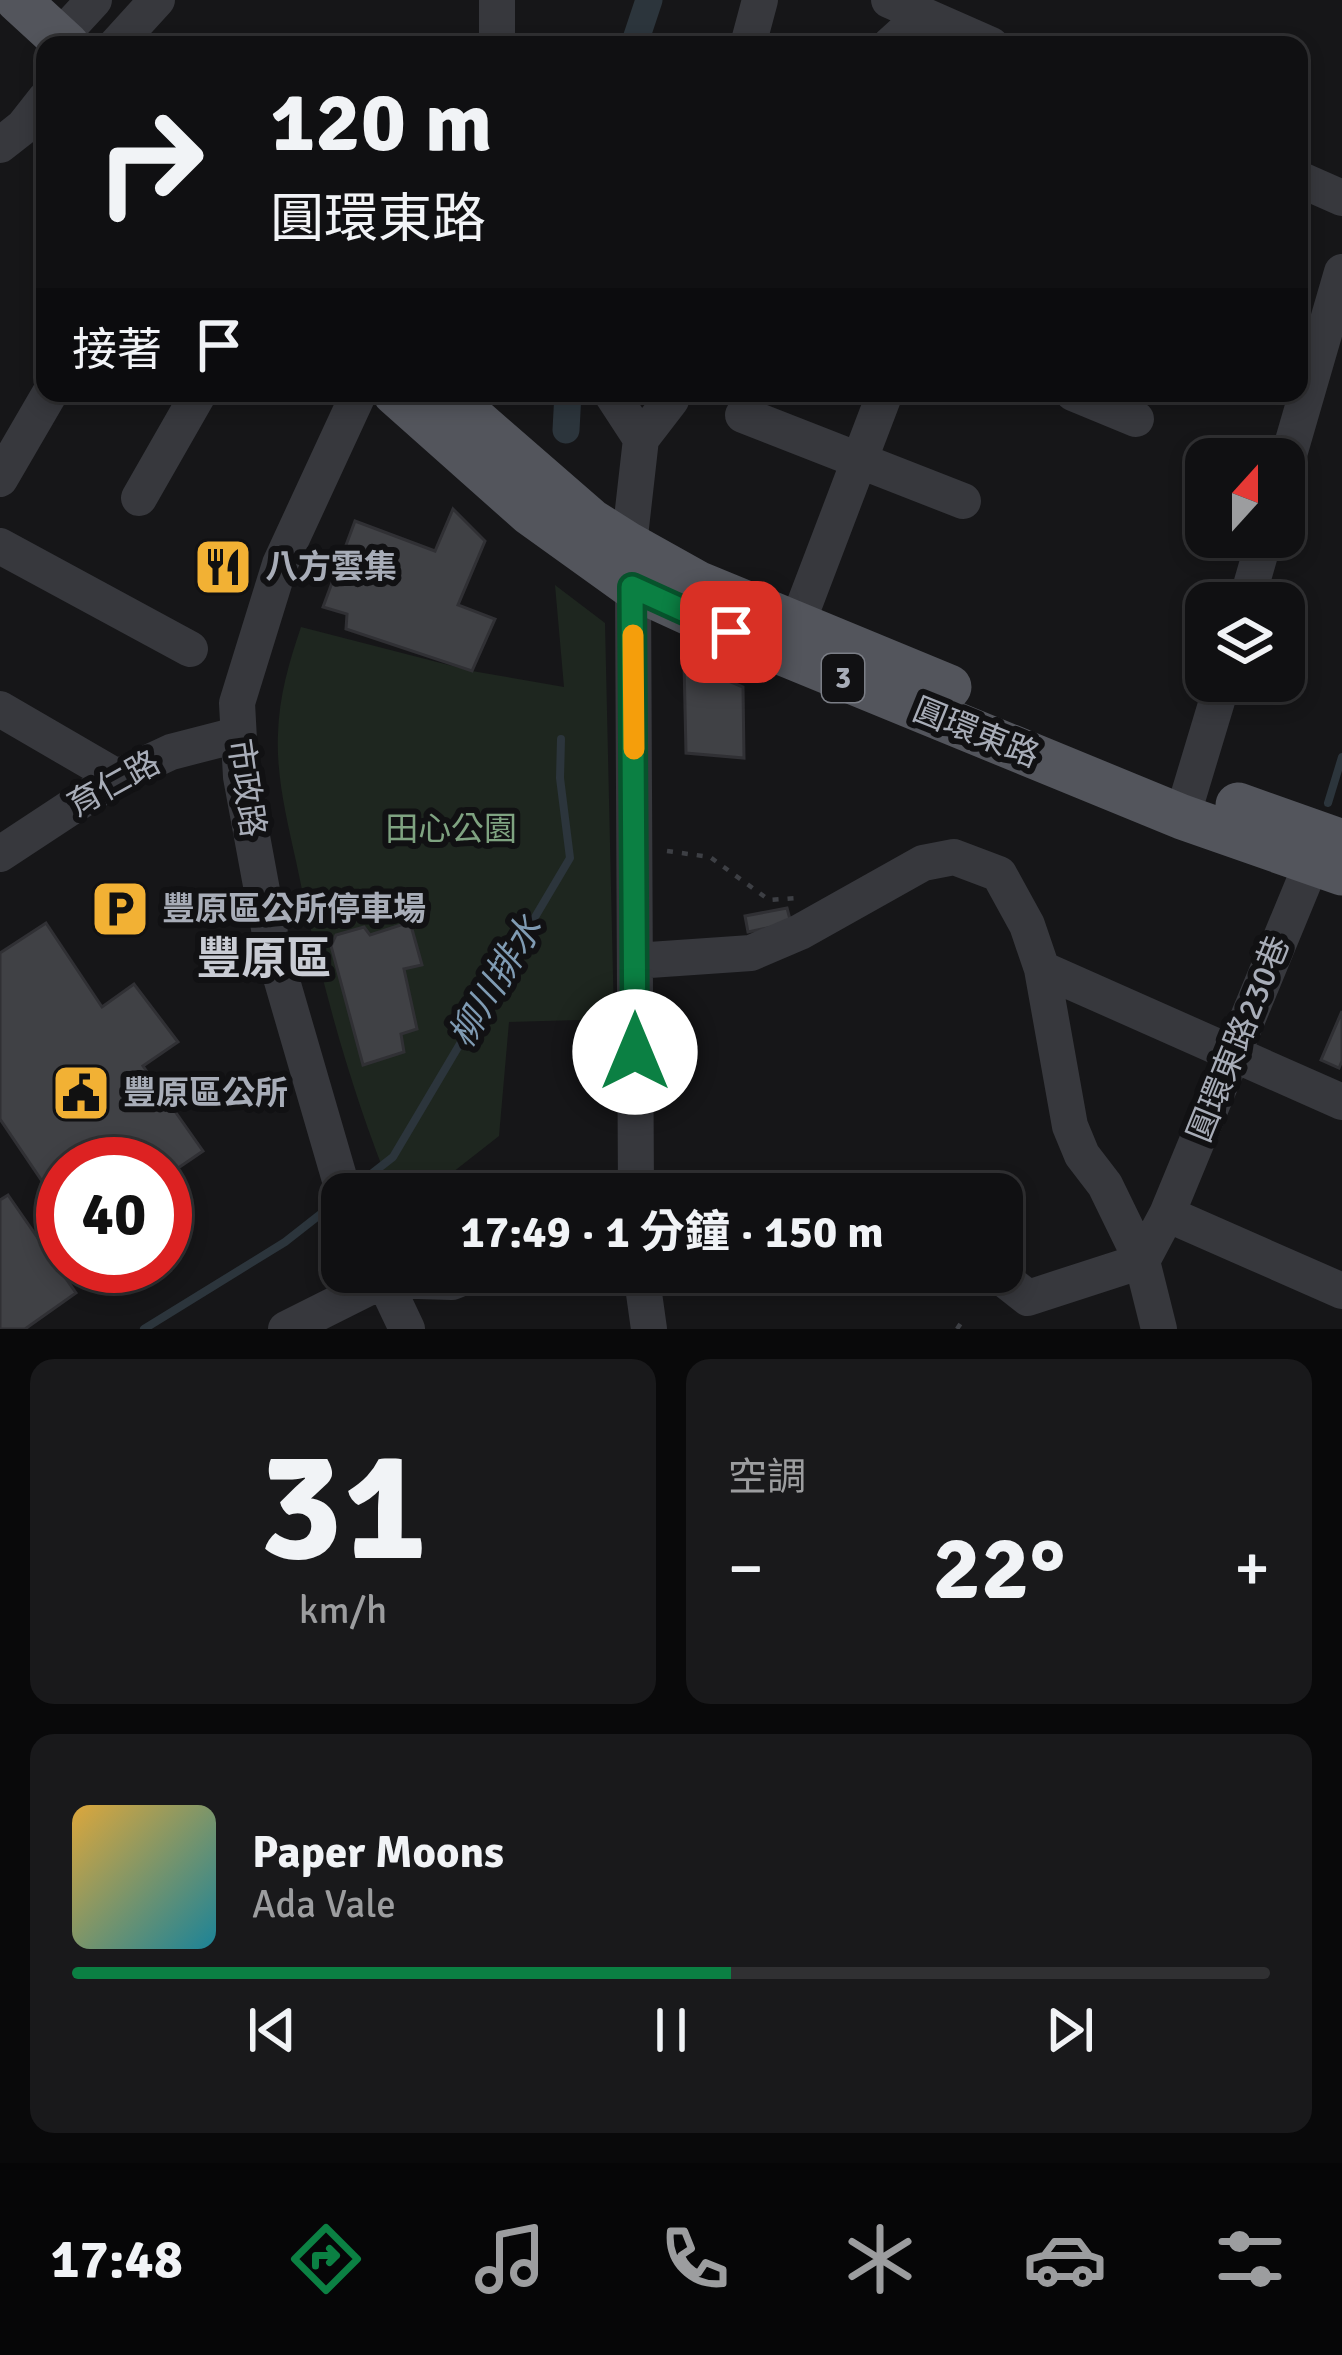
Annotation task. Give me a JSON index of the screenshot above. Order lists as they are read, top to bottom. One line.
{"streets":{"main road":["3","圓環東路"],"street":["育仁路","市政路","圓環東路230巷"]},"crossings":[["圓環東路","圓環東路230巷"],["育仁路","市政路"]],"districts":["豐原區"],"water":["柳川排水"],"parks":["田心公園"],"places":{"restaurant":["八方雲集"],"parking":["豐原區公所停車場"],"public building":["豐原區公所"]},"north":"top","page":{"turn":["120 m","圓環東路"],"then":"接著","limit":"40","trip":"17:49 · 1 分鐘 · 150 m","tile":[["31","km/h"],"空調"],"heat":["−","22°","+"],"song":["Paper Moons","Ada Vale"],"tabs":"17:48"}}
